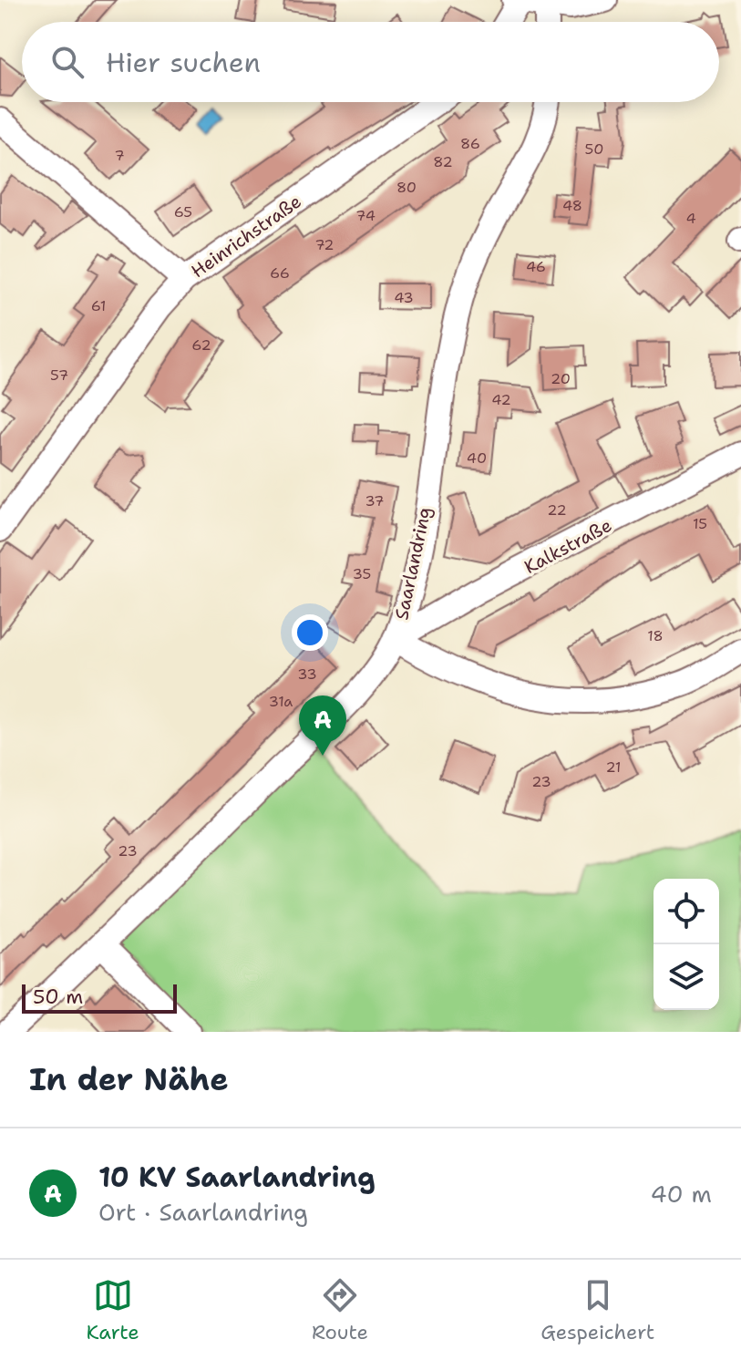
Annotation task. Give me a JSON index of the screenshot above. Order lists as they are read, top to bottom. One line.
{"streets":{"street":["Heinrichstraße","Kalkstraße","Saarlandring"]},"crossings":[["Kalkstraße","Saarlandring"]],"house_numbers":["86","50","7","82","80","48","65","74","4","72","46","66","43","61","62","57","20","42","40","37","22","15","35","18","33","31a","21","23","23"],"scale_bar":"50 m","page":{"search":"Hier suchen","pins":"A","scale":"50 m","heading":"In der Nähe","list":[{"mark":"A","name":"10 KV Saarlandring","note":"Ort · Saarlandring","value":"40 m"}],"nav":["Karte","Route","Gespeichert"]}}
